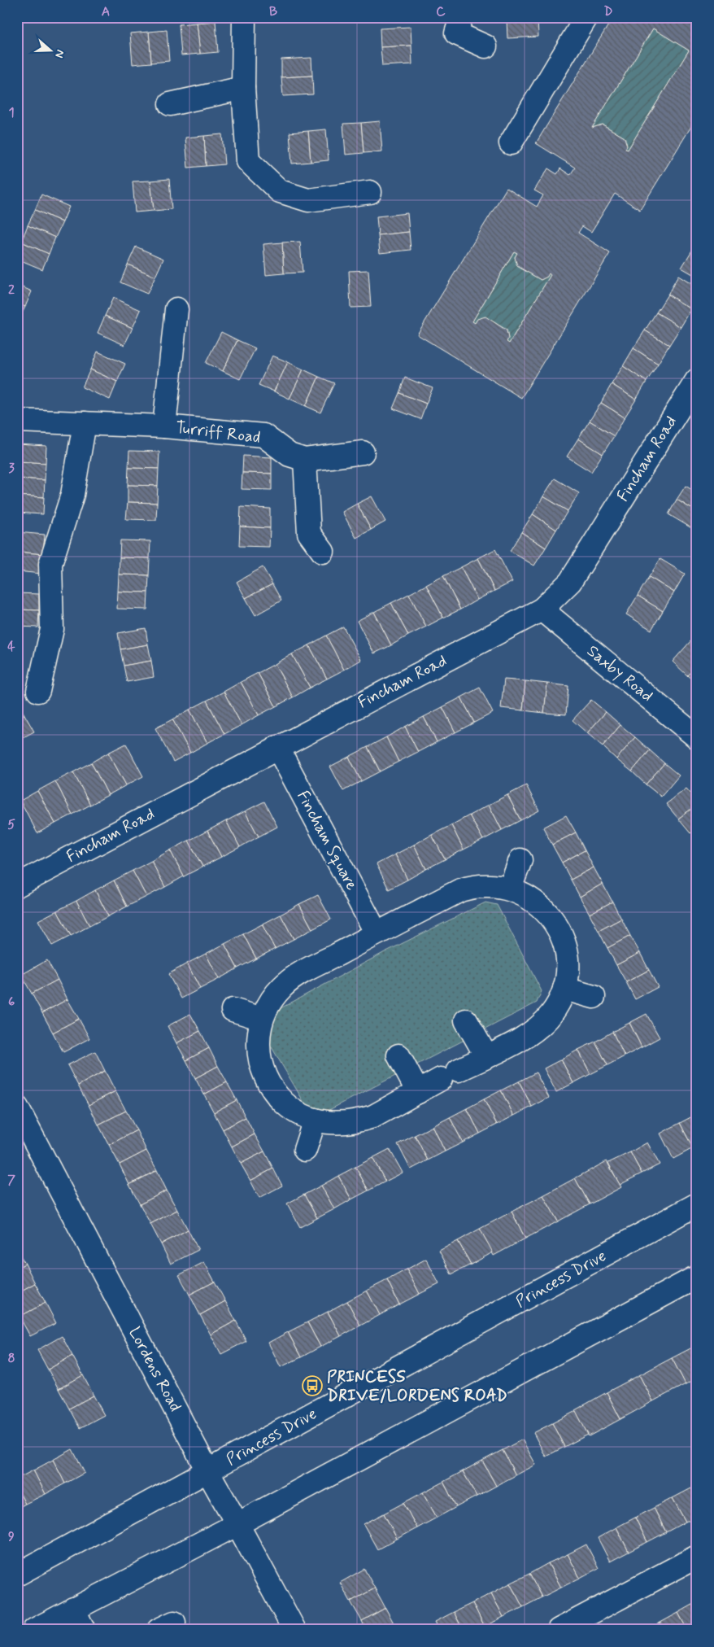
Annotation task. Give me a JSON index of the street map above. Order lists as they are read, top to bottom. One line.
{"streets":{"street":["Turriff Road","Fincham Road","Saxby Road","Fincham Square","Princess Drive","Lordens Road"]},"crossings":[["Fincham Road","Saxby Road"],["Fincham Road","Fincham Square"],["Princess Drive","Lordens Road"]],"places":{"bus stop":["PRINCESS DRIVE/LORDENS ROAD"]},"north":"right","grid":{"columns":["A","B","C","D"],"rows":["1","2","3","4","5","6","7","8","9"]}}
